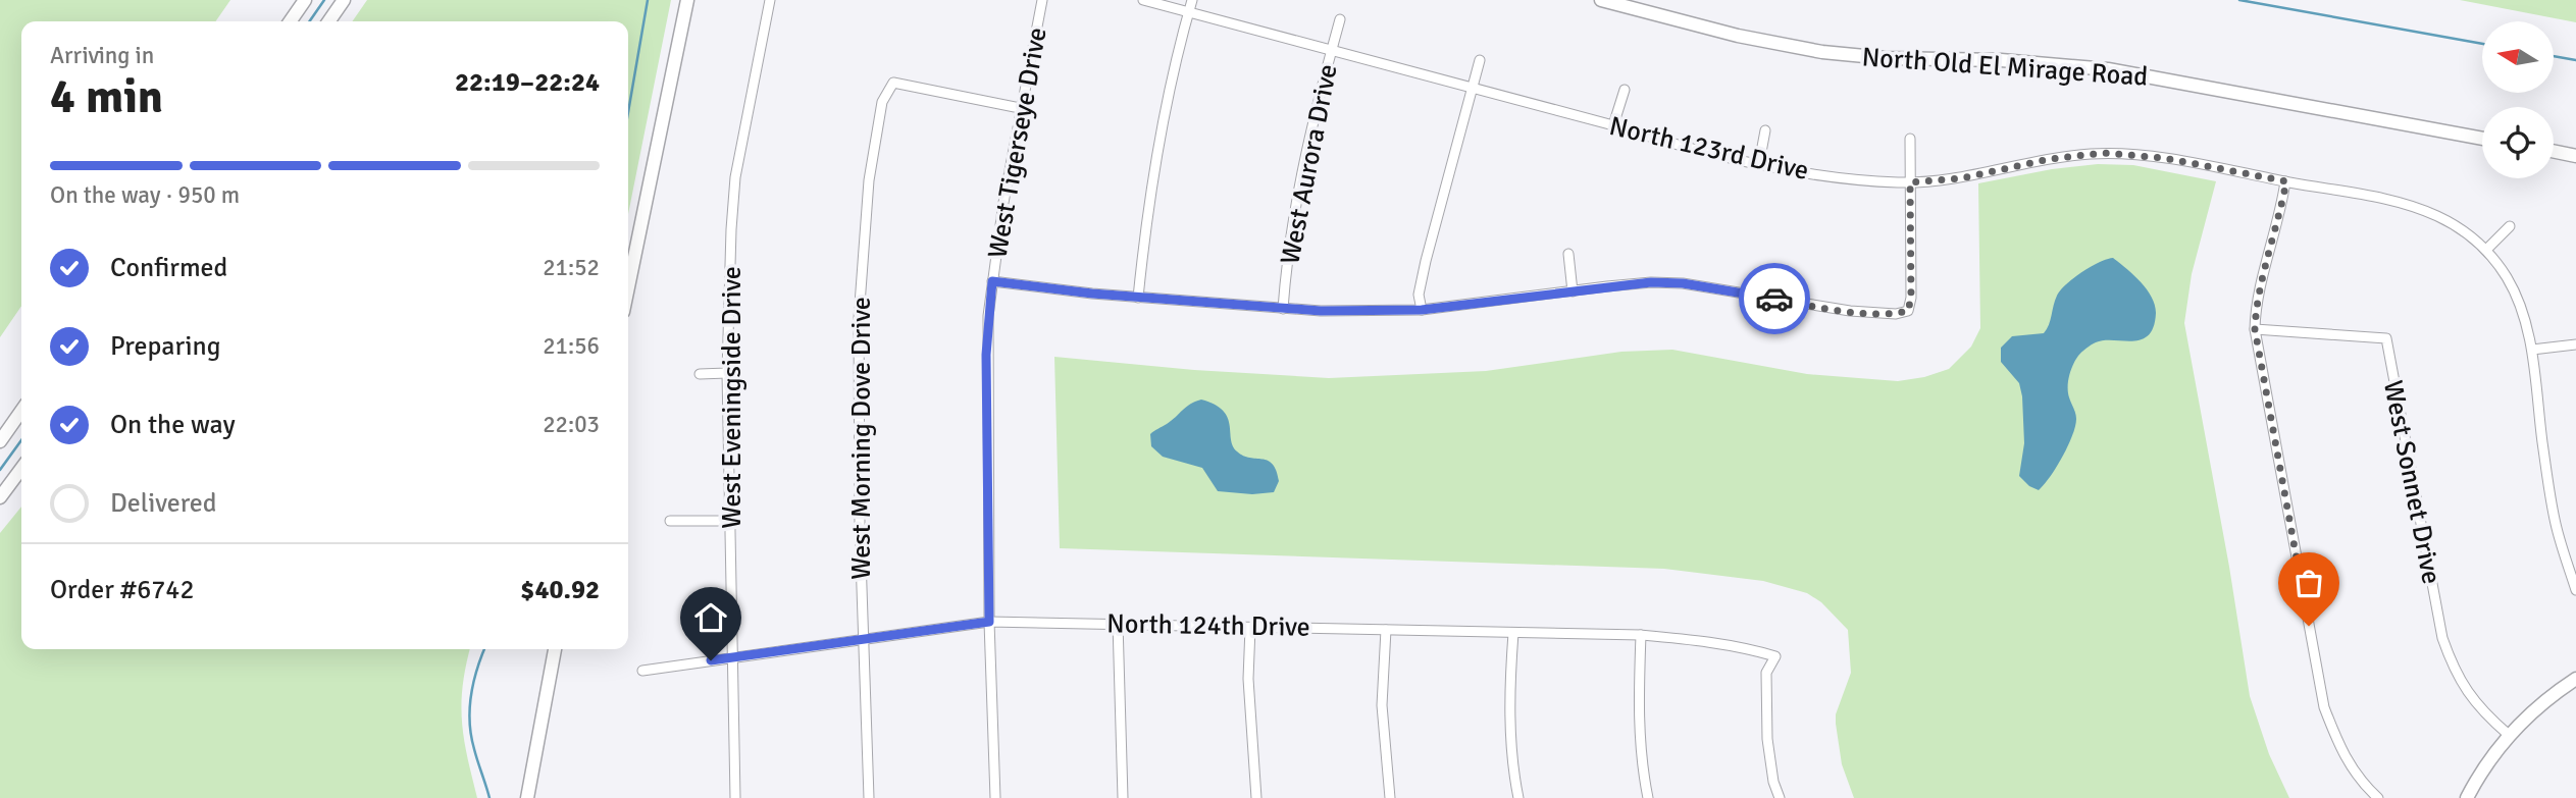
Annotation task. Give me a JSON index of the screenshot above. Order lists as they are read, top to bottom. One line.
{"streets":{"street":["North Old El Mirage Road","West Tigerseye Drive","North 123rd Drive","West Aurora Drive","West Eveningside Drive","West Morning Dove Drive","West Sonnet Drive","North 124th Drive"]},"crossings":[["West Tigerseye Drive","West Morning Dove Drive"],["West Tigerseye Drive","North 124th Drive"],["North 123rd Drive","West Aurora Drive"],["West Eveningside Drive","North 124th Drive"],["West Morning Dove Drive","North 124th Drive"]],"north":"left","page":{"heading":["4 min","Arriving in","22:19–22:24"],"panel":["Order #6742","$40.92"],"bar":"On the way · 950 m","list":[["Confirmed","21:52"],["Preparing","21:56"],["On the way","22:03"],"Delivered"]}}
